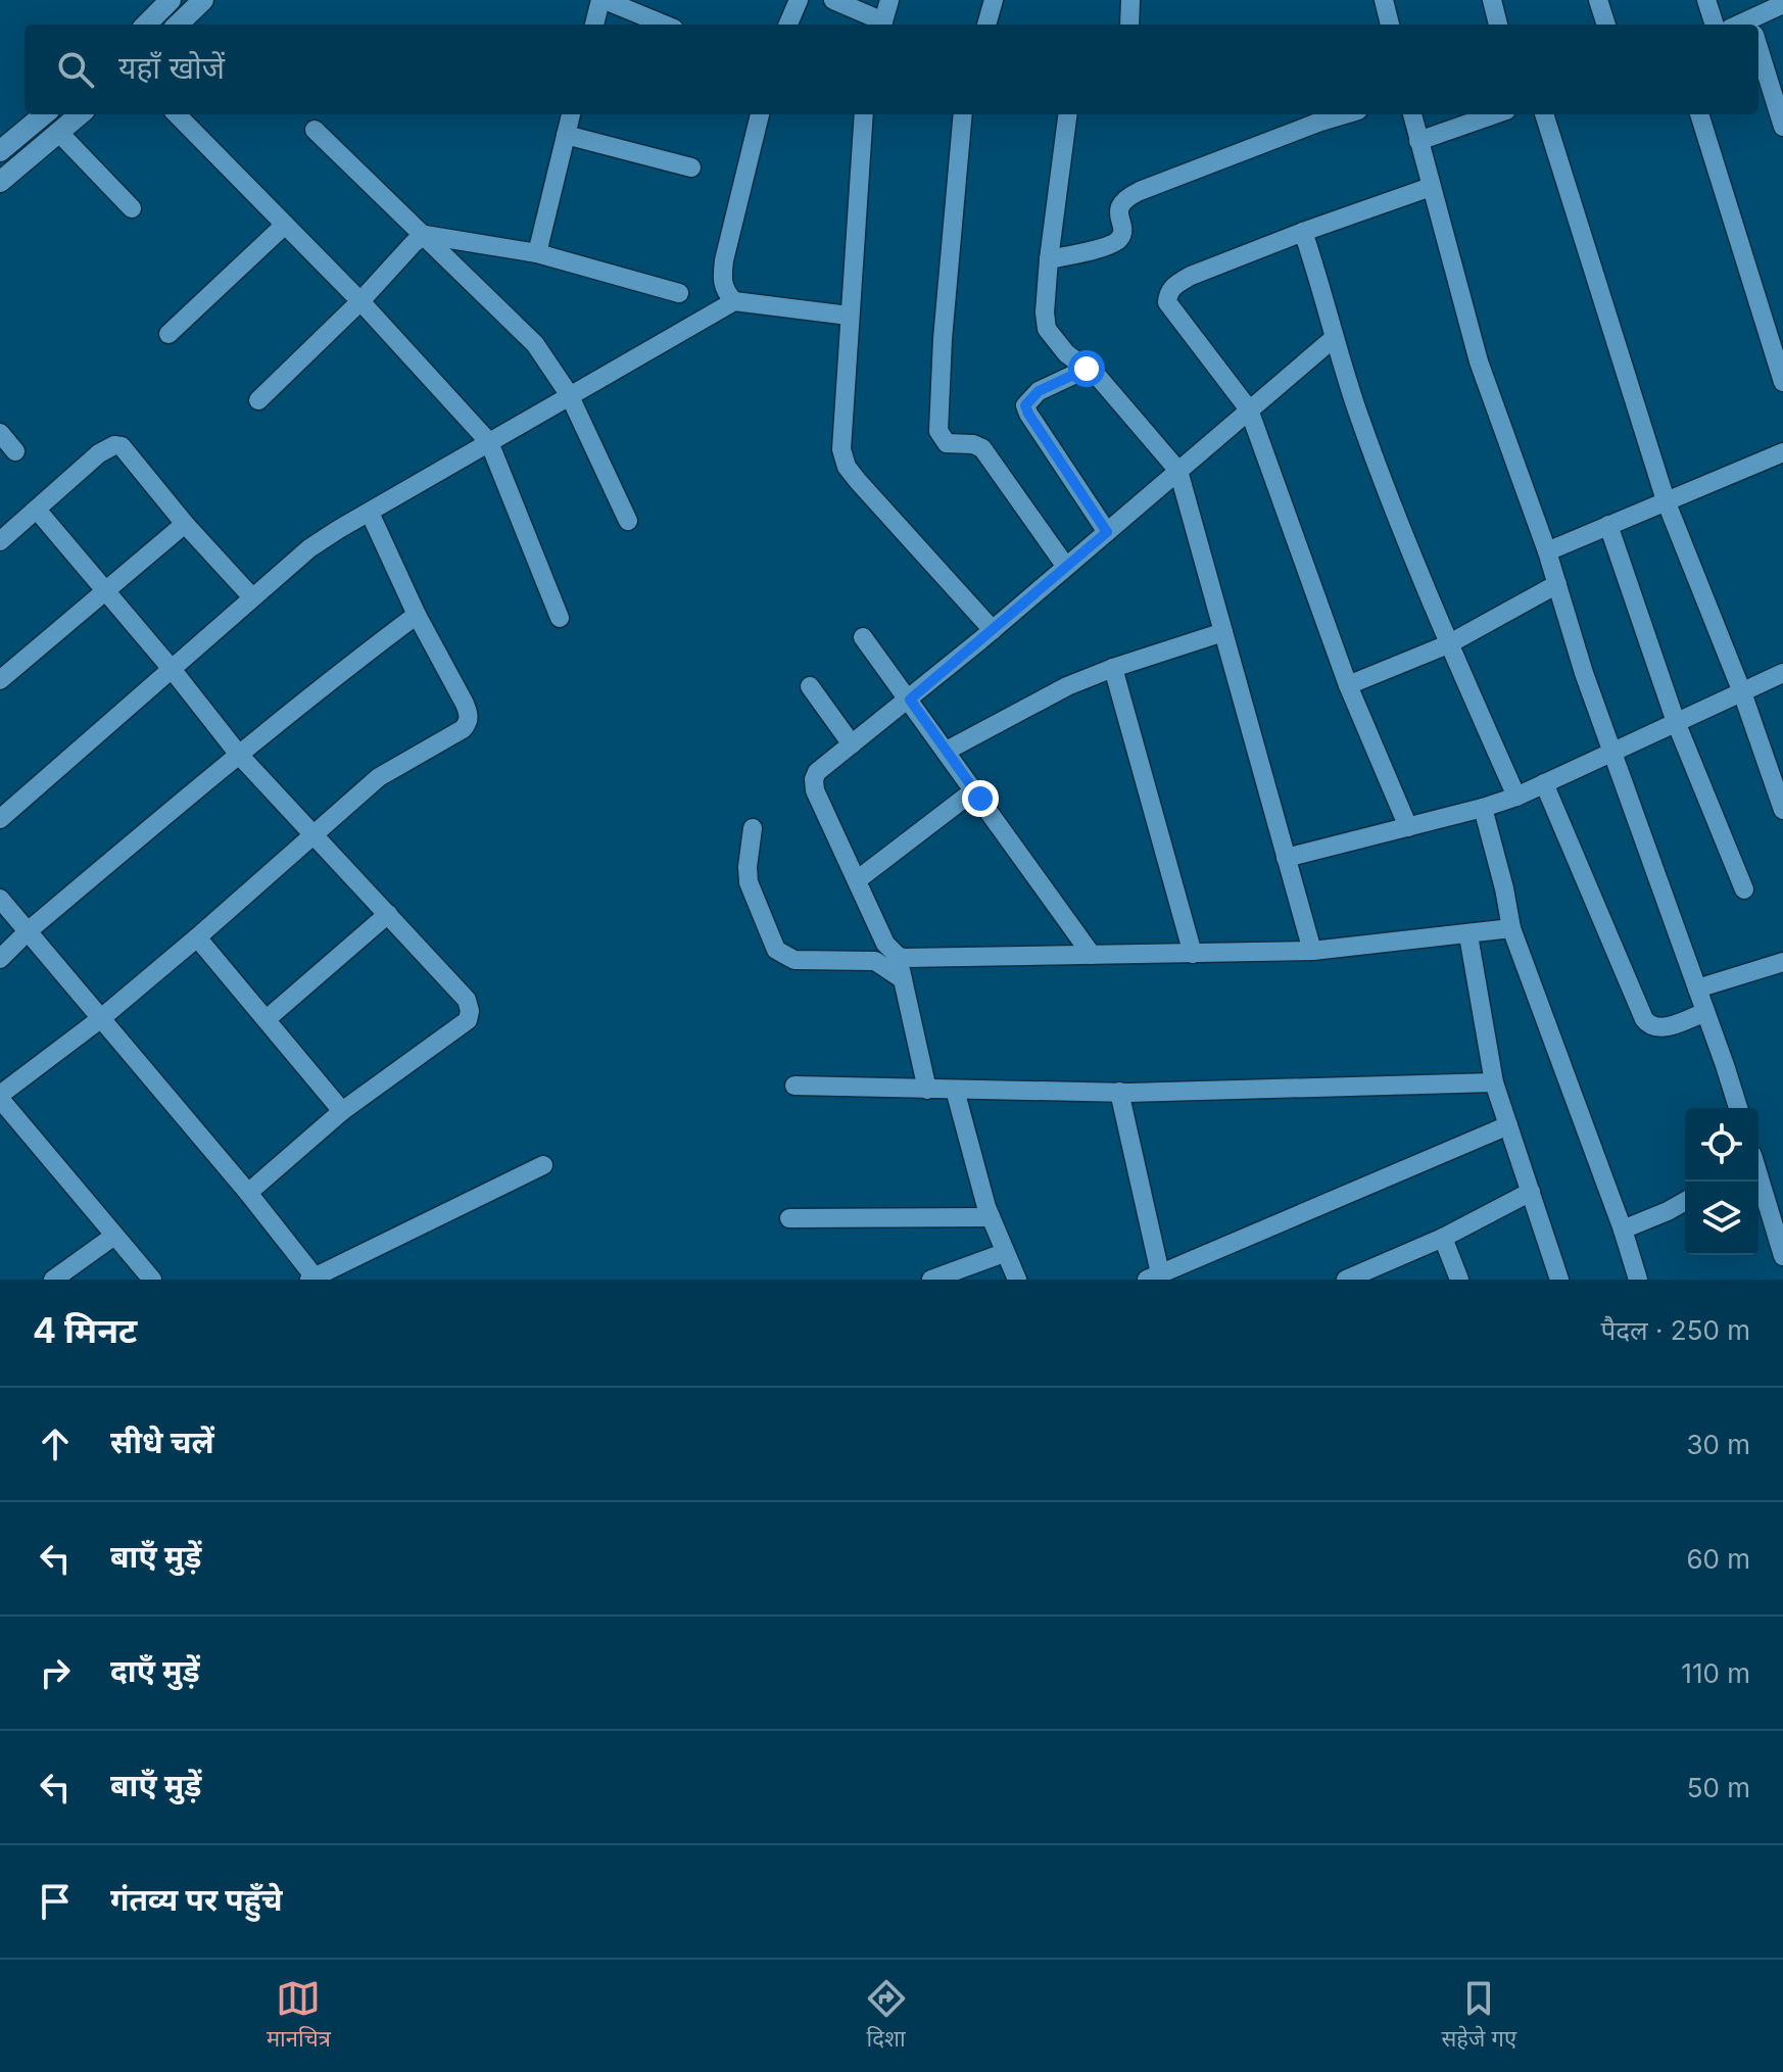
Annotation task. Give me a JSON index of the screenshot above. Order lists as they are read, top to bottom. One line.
{"page":{"search":"यहाँ खोजें","heading":["4 मिनट","पैदल · 250 m"],"list":[["सीधे चलें","30 m"],["बाएँ मुड़ें","60 m"],["दाएँ मुड़ें","110 m"],["बाएँ मुड़ें","50 m"],"गंतव्य पर पहुँचे"],"nav":["मानचित्र","दिशा","सहेजे गए"]}}
